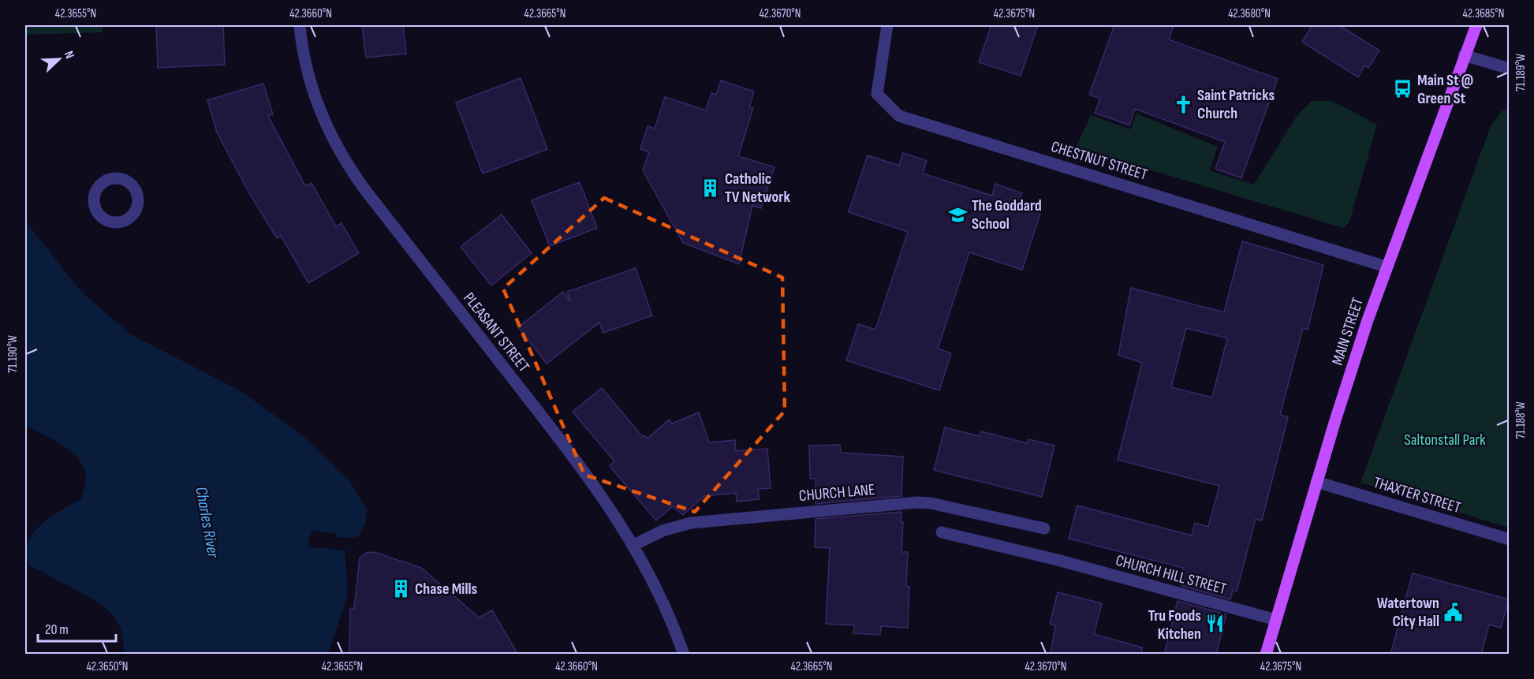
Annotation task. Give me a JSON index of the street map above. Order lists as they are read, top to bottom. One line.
{"streets":{"main road":["MAIN STREET"],"street":["CHESTNUT STREET","PLEASANT STREET","CHURCH LANE","THAXTER STREET","CHURCH HILL STREET"]},"crossings":[["CHESTNUT STREET","MAIN STREET"],["MAIN STREET","THAXTER STREET"],["MAIN STREET","CHURCH HILL STREET"],["PLEASANT STREET","CHURCH LANE"]],"water":["Charles River"],"parks":["Saltonstall Park"],"places":{"bus stop":["Main St @ Green St"],"church":["Saint Patricks Church"],"building":["Catholic TV Network","Chase Mills"],"school or university":["The Goddard School"],"public building":["Watertown City Hall"],"restaurant":["Tru Foods Kitchen"]},"scale_bar":"20 m","north":"top right","coordinates":["42.3655°N","42.3660°N","42.3665°N","42.3670°N","42.3675°N","42.3680°N","42.3685°N","71.189°W","71.190°W","71.188°W","42.3650°N"]}
